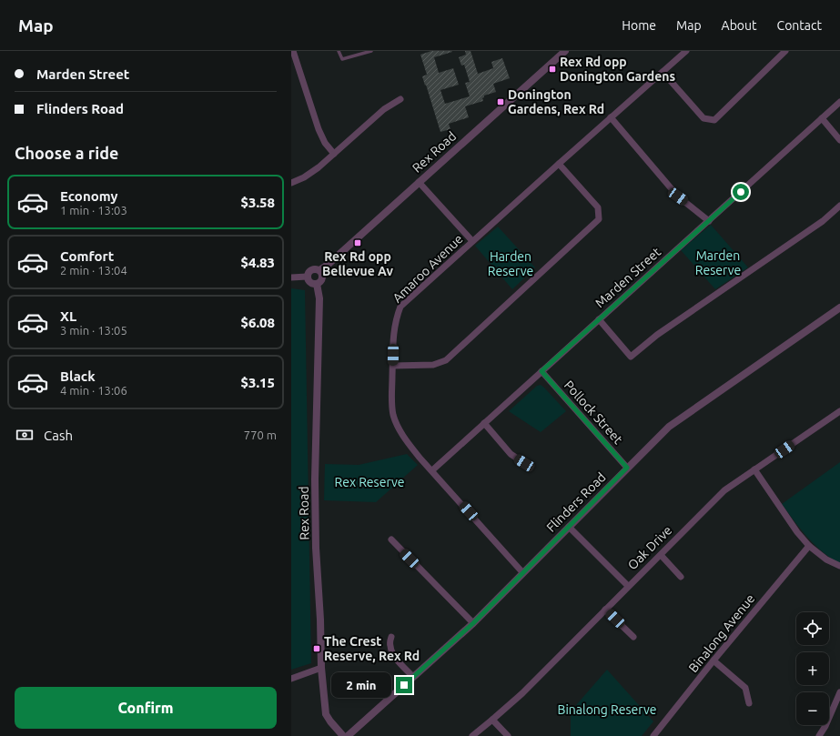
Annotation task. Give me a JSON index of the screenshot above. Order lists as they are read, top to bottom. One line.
{"streets":{"street":["Rex Road","Amaroo Avenue","Marden Street","Pollock Street","Flinders Road","Oak Drive","Binalong Avenue"]},"crossings":[["Amaroo Avenue","Marden Street"],["Amaroo Avenue","Flinders Road"],["Marden Street","Pollock Street"],["Pollock Street","Flinders Road"]],"parks":["Marden Reserve","Harden Reserve","Rex Reserve","Binalong Reserve"],"places":{"transit":["Rex Rd opp Donington Gardens","Donington Gardens, Rex Rd","Rex Rd opp Bellevue Av","The Crest Reserve, Rex Rd"]},"page":{"header":"Map","nav":["Home","Map","About","Contact"],"banner":["Marden Street","Flinders Road"],"heading":"Choose a ride","list":[{"name":"Economy","note":"1 min · 13:03","value":"$3.58"},{"name":"Comfort","note":"2 min · 13:04","value":"$4.83"},{"name":"XL","note":"3 min · 13:05","value":"$6.08"},{"name":"Black","note":"4 min · 13:06","value":"$3.15"}],"pay":["Cash","770 m"],"map_buttons":["+","−"],"bubble":"2 min","buttons":"Confirm"}}
